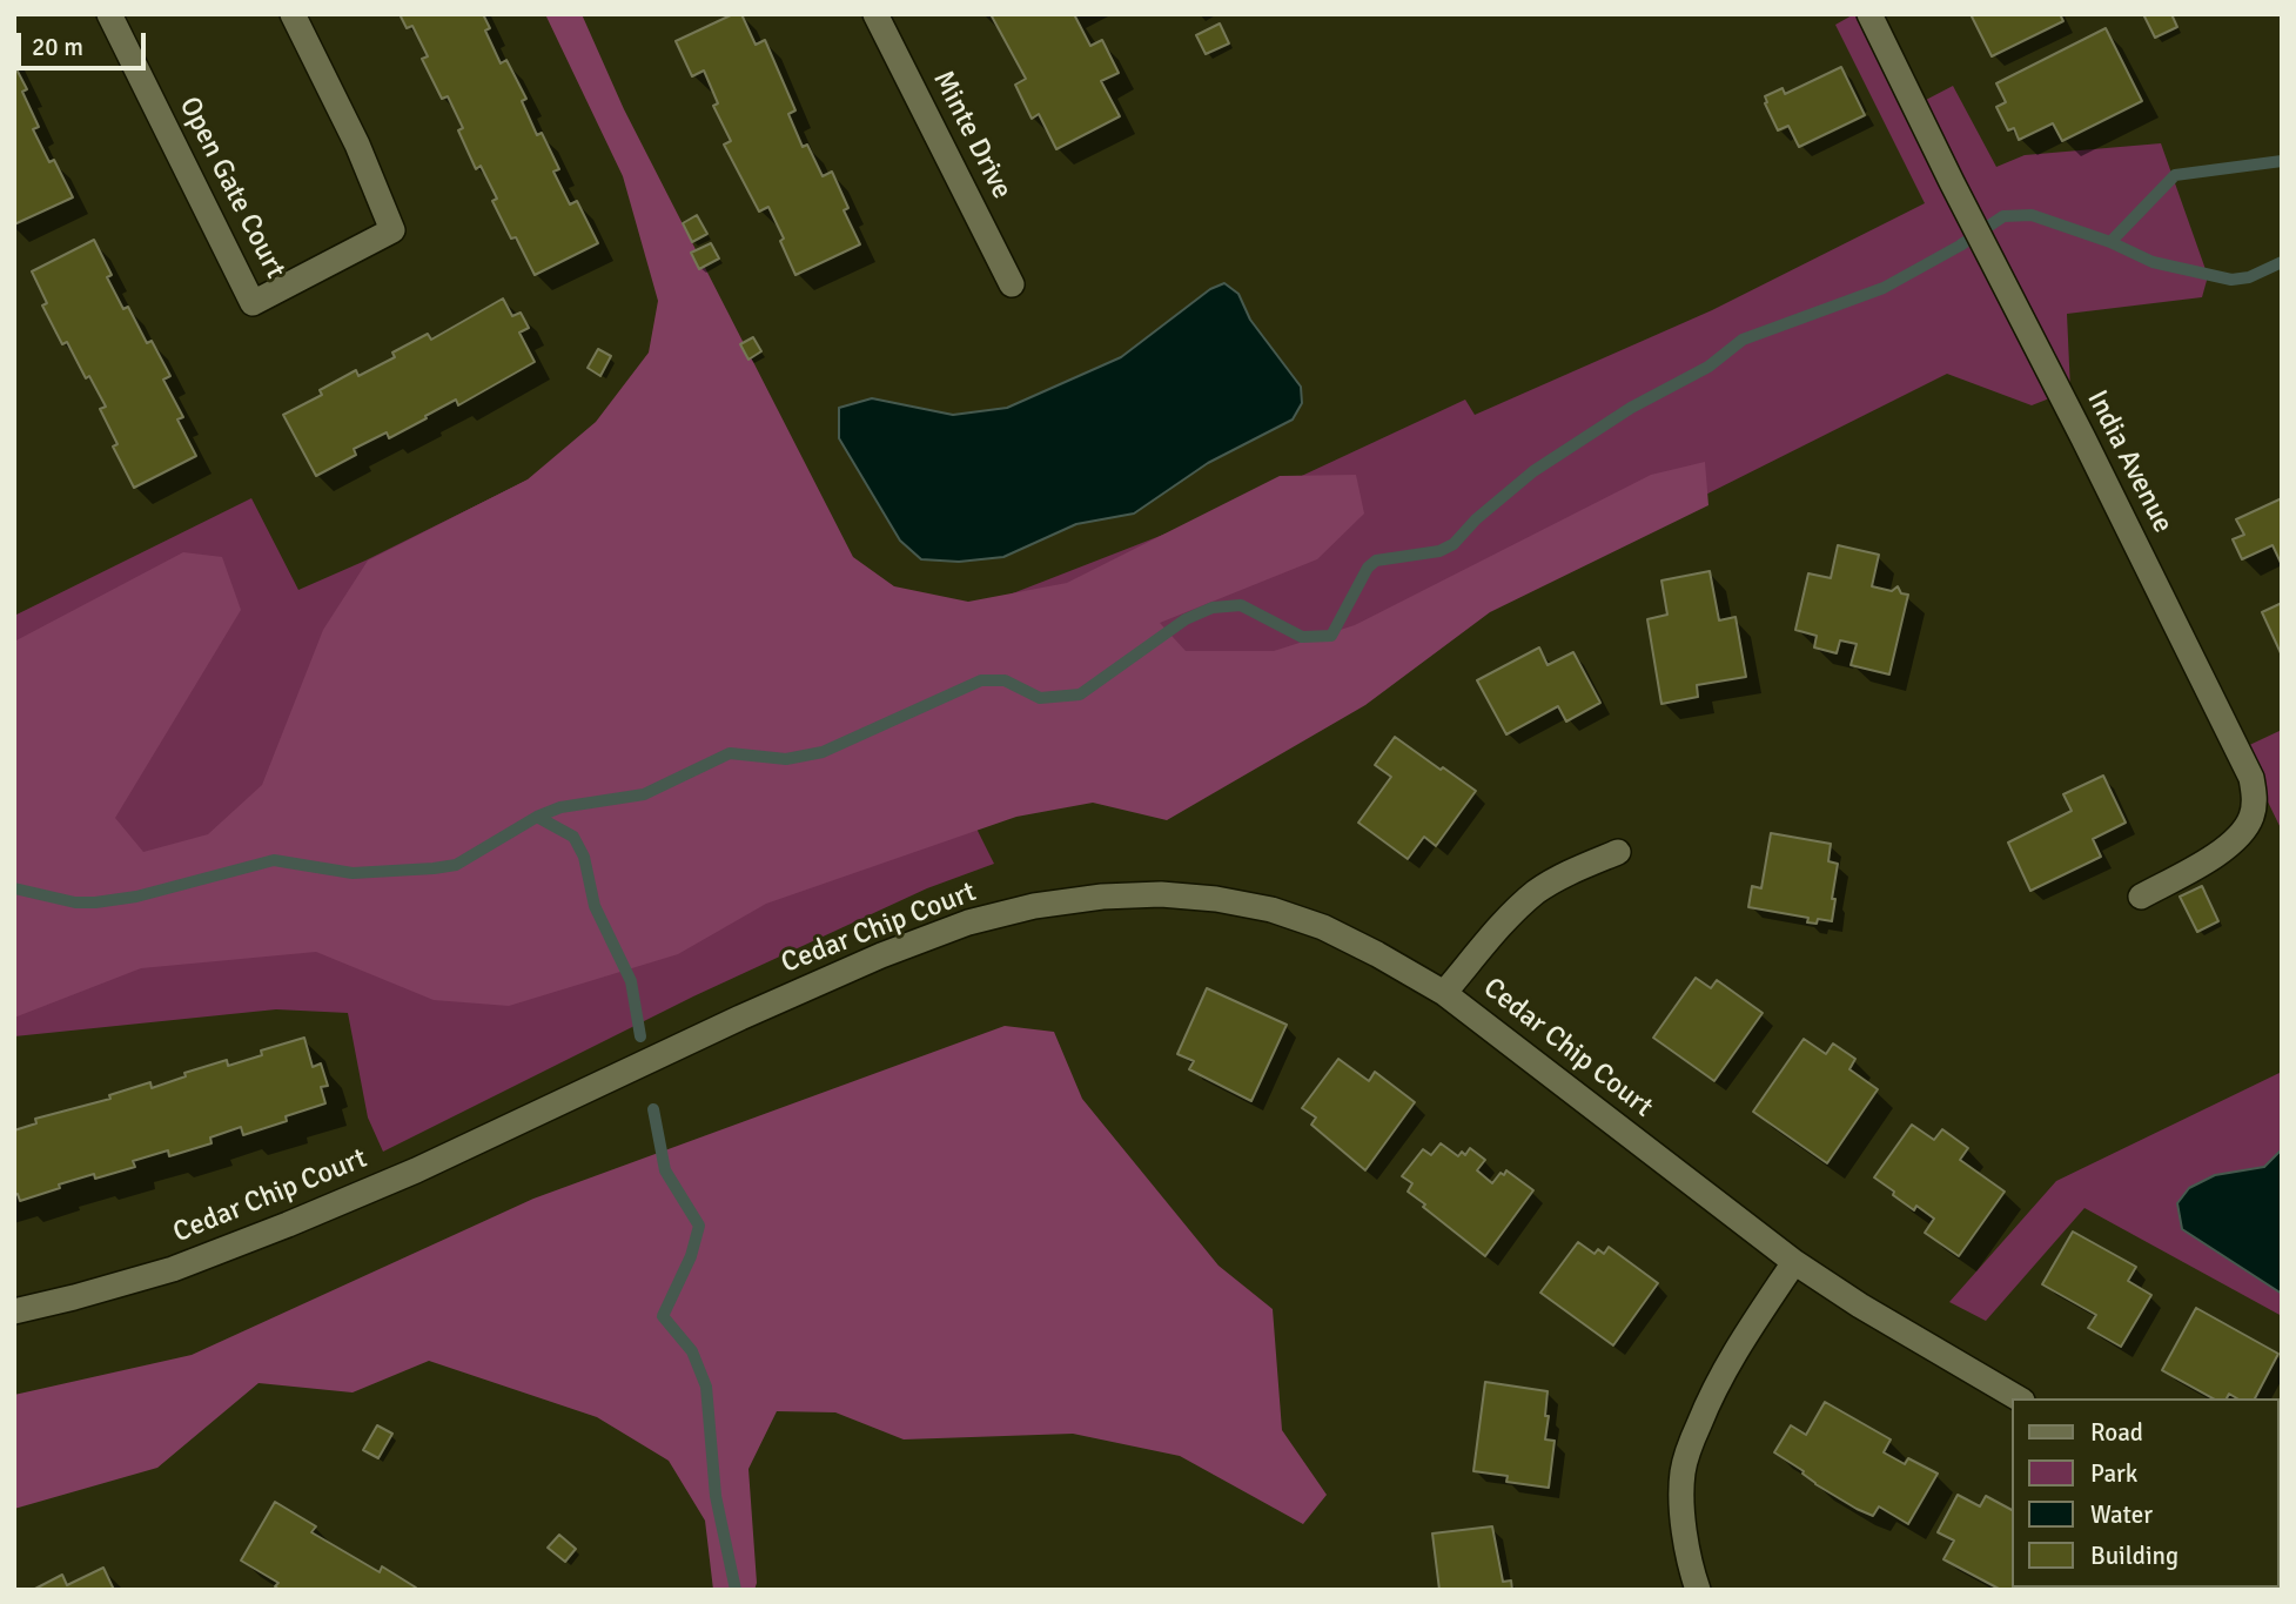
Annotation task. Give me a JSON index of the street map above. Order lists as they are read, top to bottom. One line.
{"streets":{"street":["Minte Drive","Open Gate Court","India Avenue","Cedar Chip Court"]},"legend":["Road","Park","Water","Building"],"scale_bar":"20 m"}
